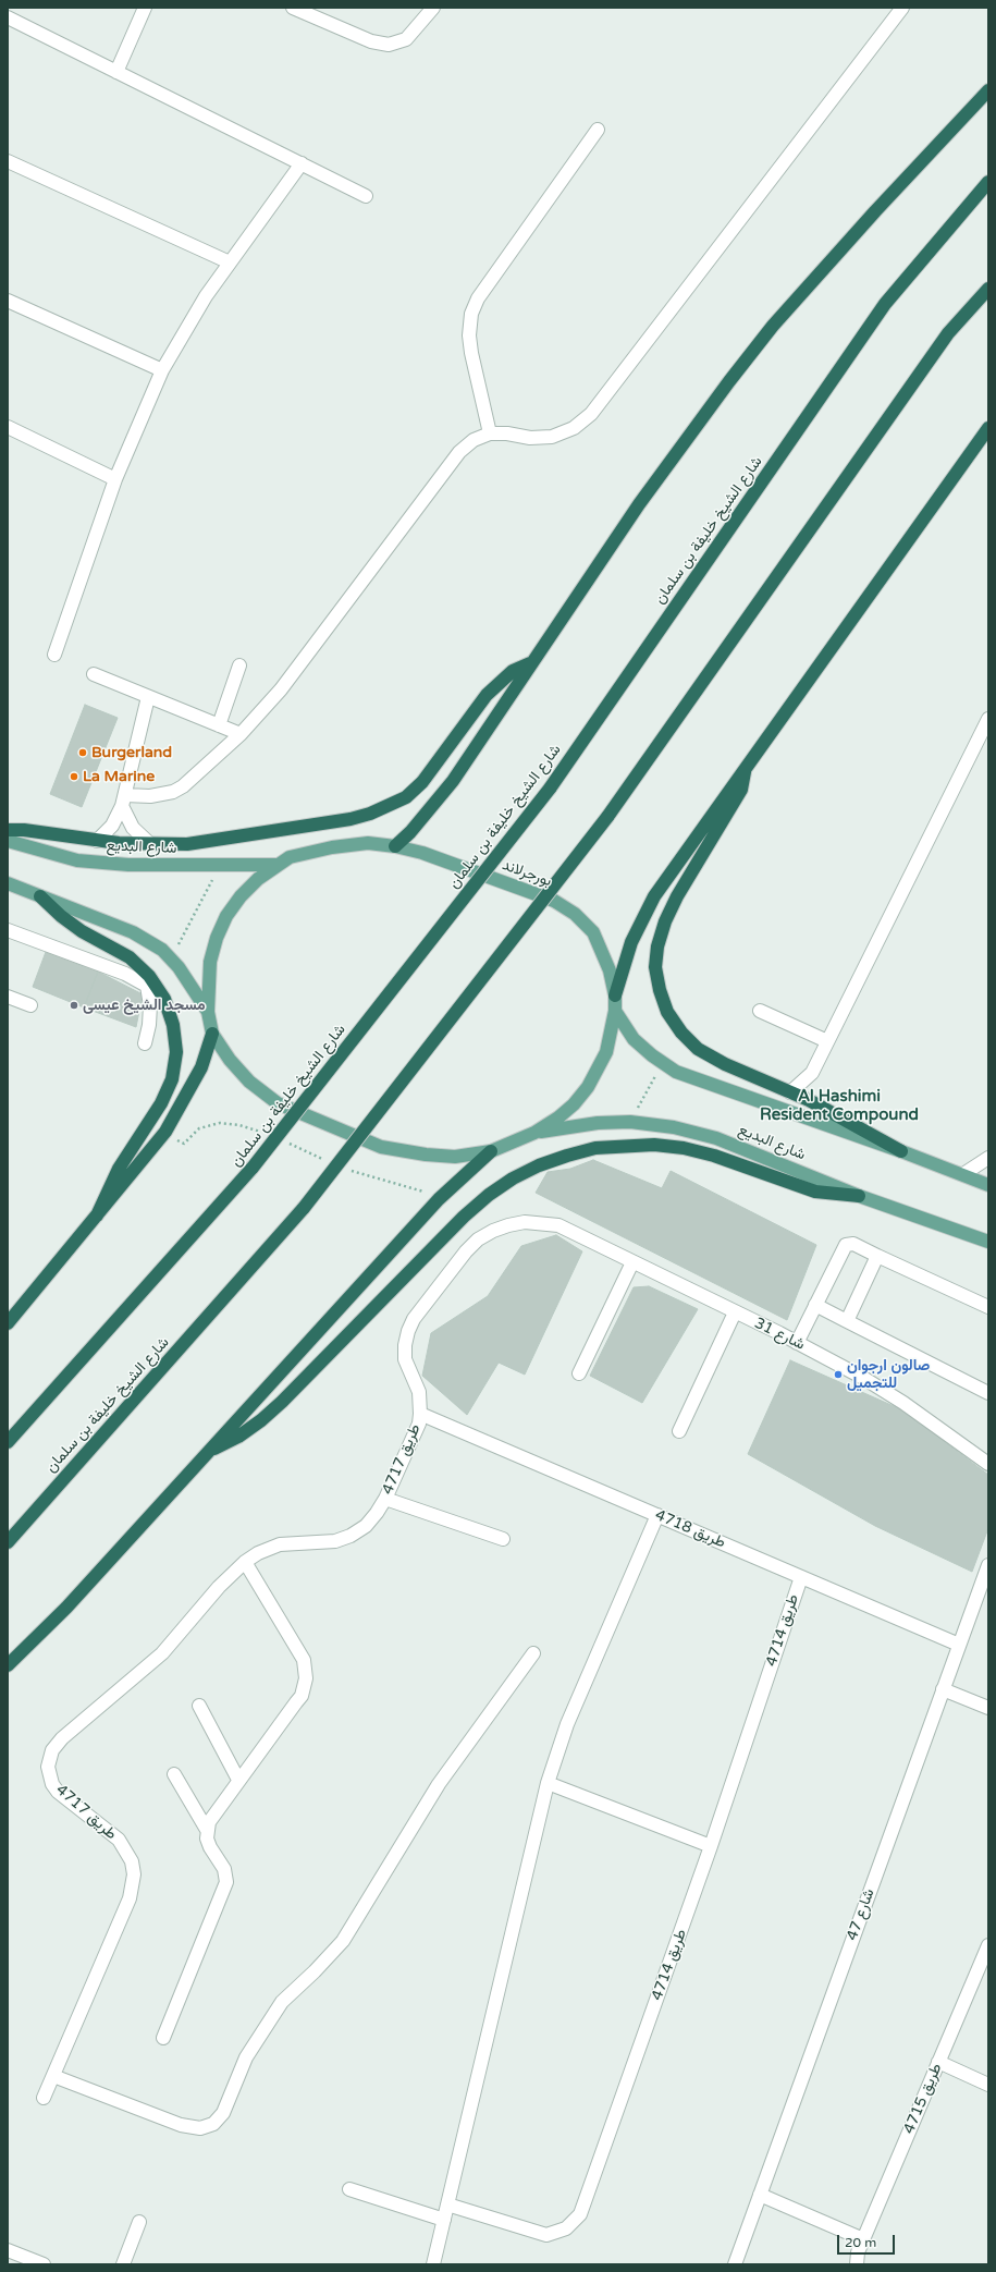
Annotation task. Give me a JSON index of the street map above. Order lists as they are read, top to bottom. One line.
{"streets":{"highway":["شارع الشيخ خليفة بن سلمان"],"main road":["شارع البديع","بورجرلاند"],"street":["شارع 31","طريق 4717","طريق 4718","طريق 4714","شارع 47","طريق 4715"]},"crossings":[["شارع البديع","بورجرلاند"],["شارع 31","طريق 4717"],["طريق 4717","طريق 4718"],["طريق 4718","طريق 4714"],["طريق 4718","شارع 47"]],"districts":["Al Hashimi Resident Compound"],"places":["Burgerland","La Marine","مسجد الشيخ عيسى","صالون ارجوان للتجميل"],"scale_bar":"20 m"}
